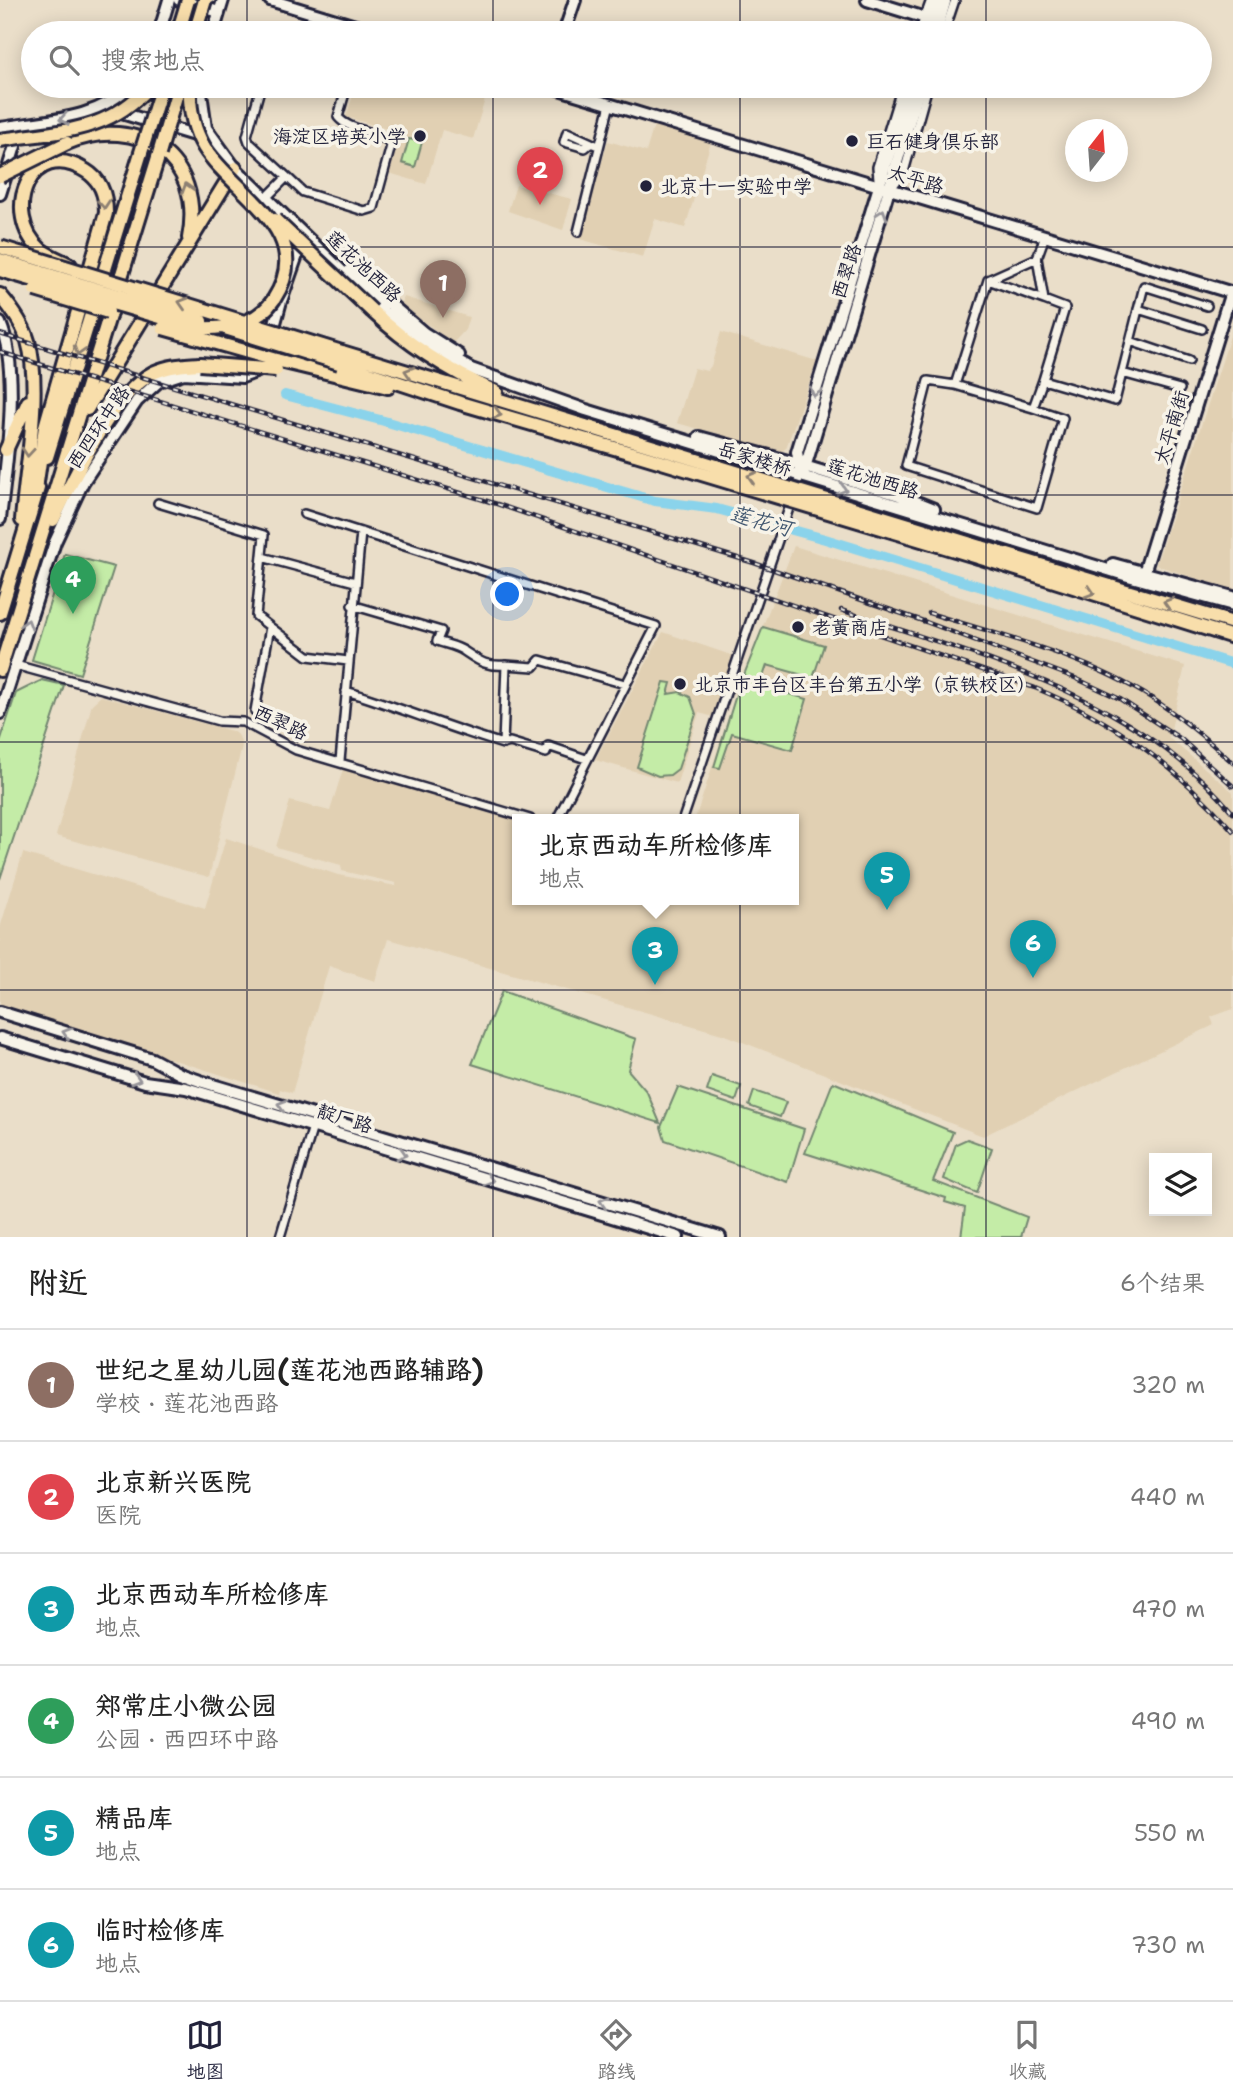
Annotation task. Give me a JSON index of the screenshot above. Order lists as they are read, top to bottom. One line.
{"streets":{"highway":["西四环中路","岳家楼桥"],"street":["太平路","莲花池西路","西翠路","太平南街","靛厂路"]},"crossings":[["太平路","西翠路"],["太平路","太平南街"],["莲花池西路","西翠路"],["莲花池西路","西四环中路"],["莲花池西路","太平南街"],["西翠路","西四环中路"]],"water":["莲花河"],"places":["海淀区培英小学","巨石健身俱乐部","北京十一实验中学","老黄商店","北京市丰台区丰台第五小学（京铁校区）"],"north":"top","page":{"search":"搜索地点","pins":["2","1","4","5","6","3"],"popup":["北京西动车所检修库","地点"],"heading":["附近","6个结果"],"list":[{"mark":"1","name":"世纪之星幼儿园(莲花池西路辅路)","note":"学校 · 莲花池西路","value":"320 m"},{"mark":"2","name":"北京新兴医院","note":"医院","value":"440 m"},{"mark":"3","name":"北京西动车所检修库","note":"地点","value":"470 m"},{"mark":"4","name":"郑常庄小微公园","note":"公园 · 西四环中路","value":"490 m"},{"mark":"5","name":"精品库","note":"地点","value":"550 m"},{"mark":"6","name":"临时检修库","note":"地点","value":"730 m"}],"nav":["地图","路线","收藏"]}}
